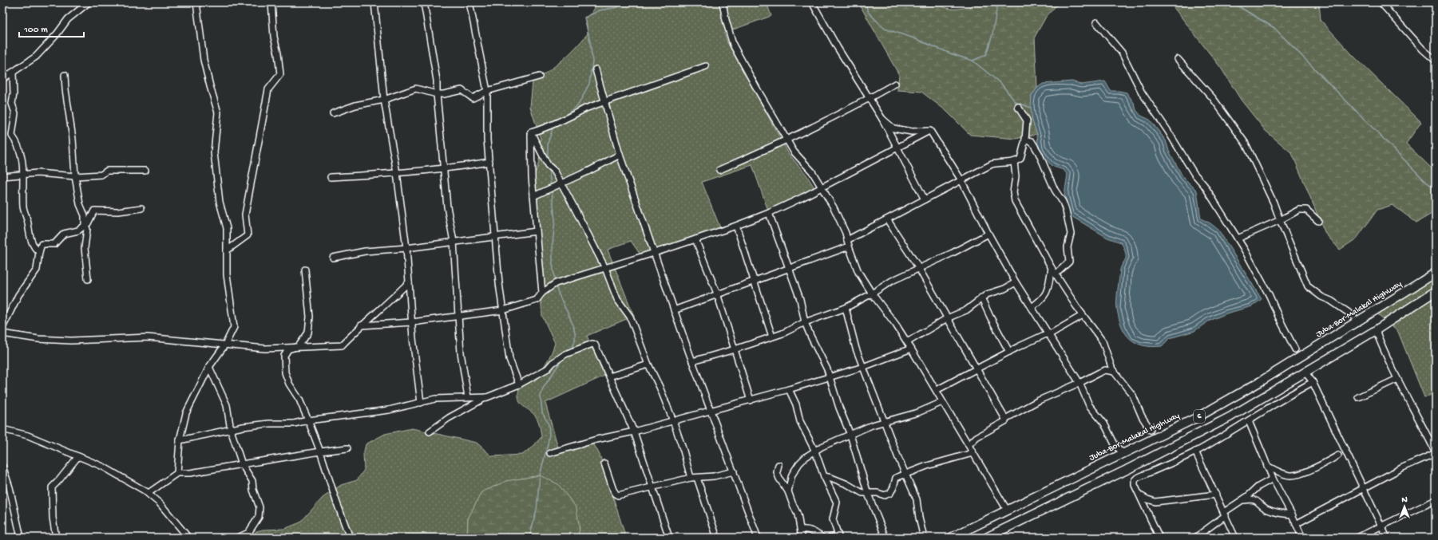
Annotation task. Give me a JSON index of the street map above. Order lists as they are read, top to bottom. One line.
{"streets":{"highway":["Juba-Bor-Malakal Highway","6"]},"scale_bar":"100 m","north":"top"}
